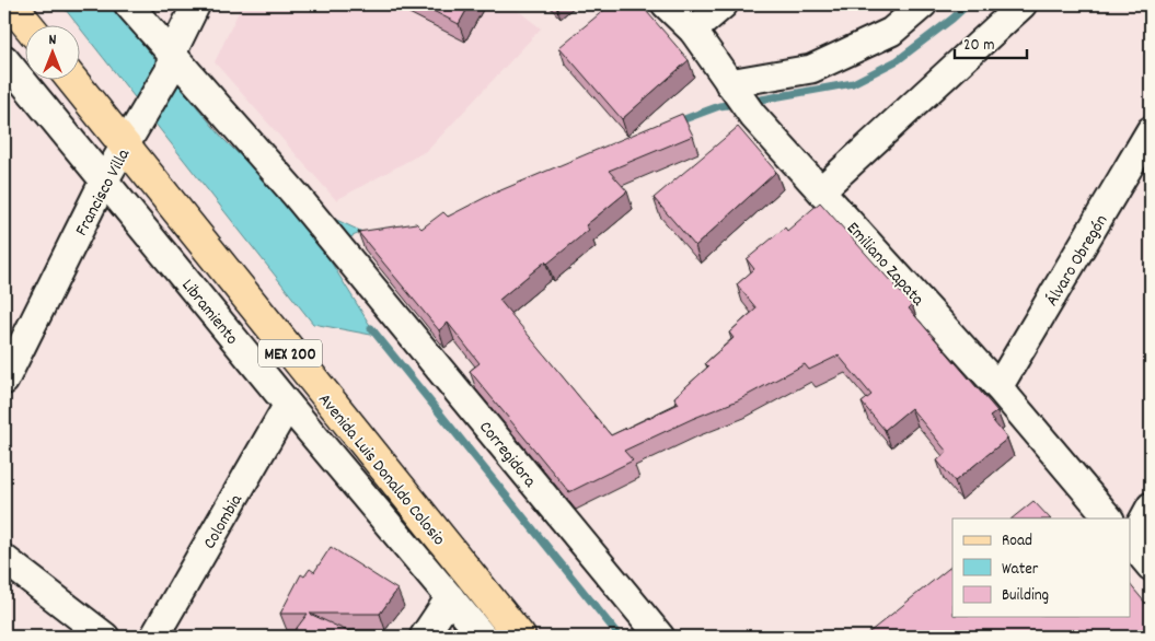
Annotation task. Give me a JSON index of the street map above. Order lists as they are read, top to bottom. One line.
{"streets":{"main road":["MEX 200","Avenida Luis Donaldo Colosio"],"street":["Francisco Villa","Álvaro Obregón","Emiliano Zapata","Libramiento","Corregidora","Colombia"]},"crossings":[["Francisco Villa","Libramiento"],["Francisco Villa","Corregidora"],["Francisco Villa","Avenida Luis Donaldo Colosio"],["Álvaro Obregón","Emiliano Zapata"],["Libramiento","Colombia"]],"legend":["Road","Water","Building"],"scale_bar":"20 m","north":"top"}
